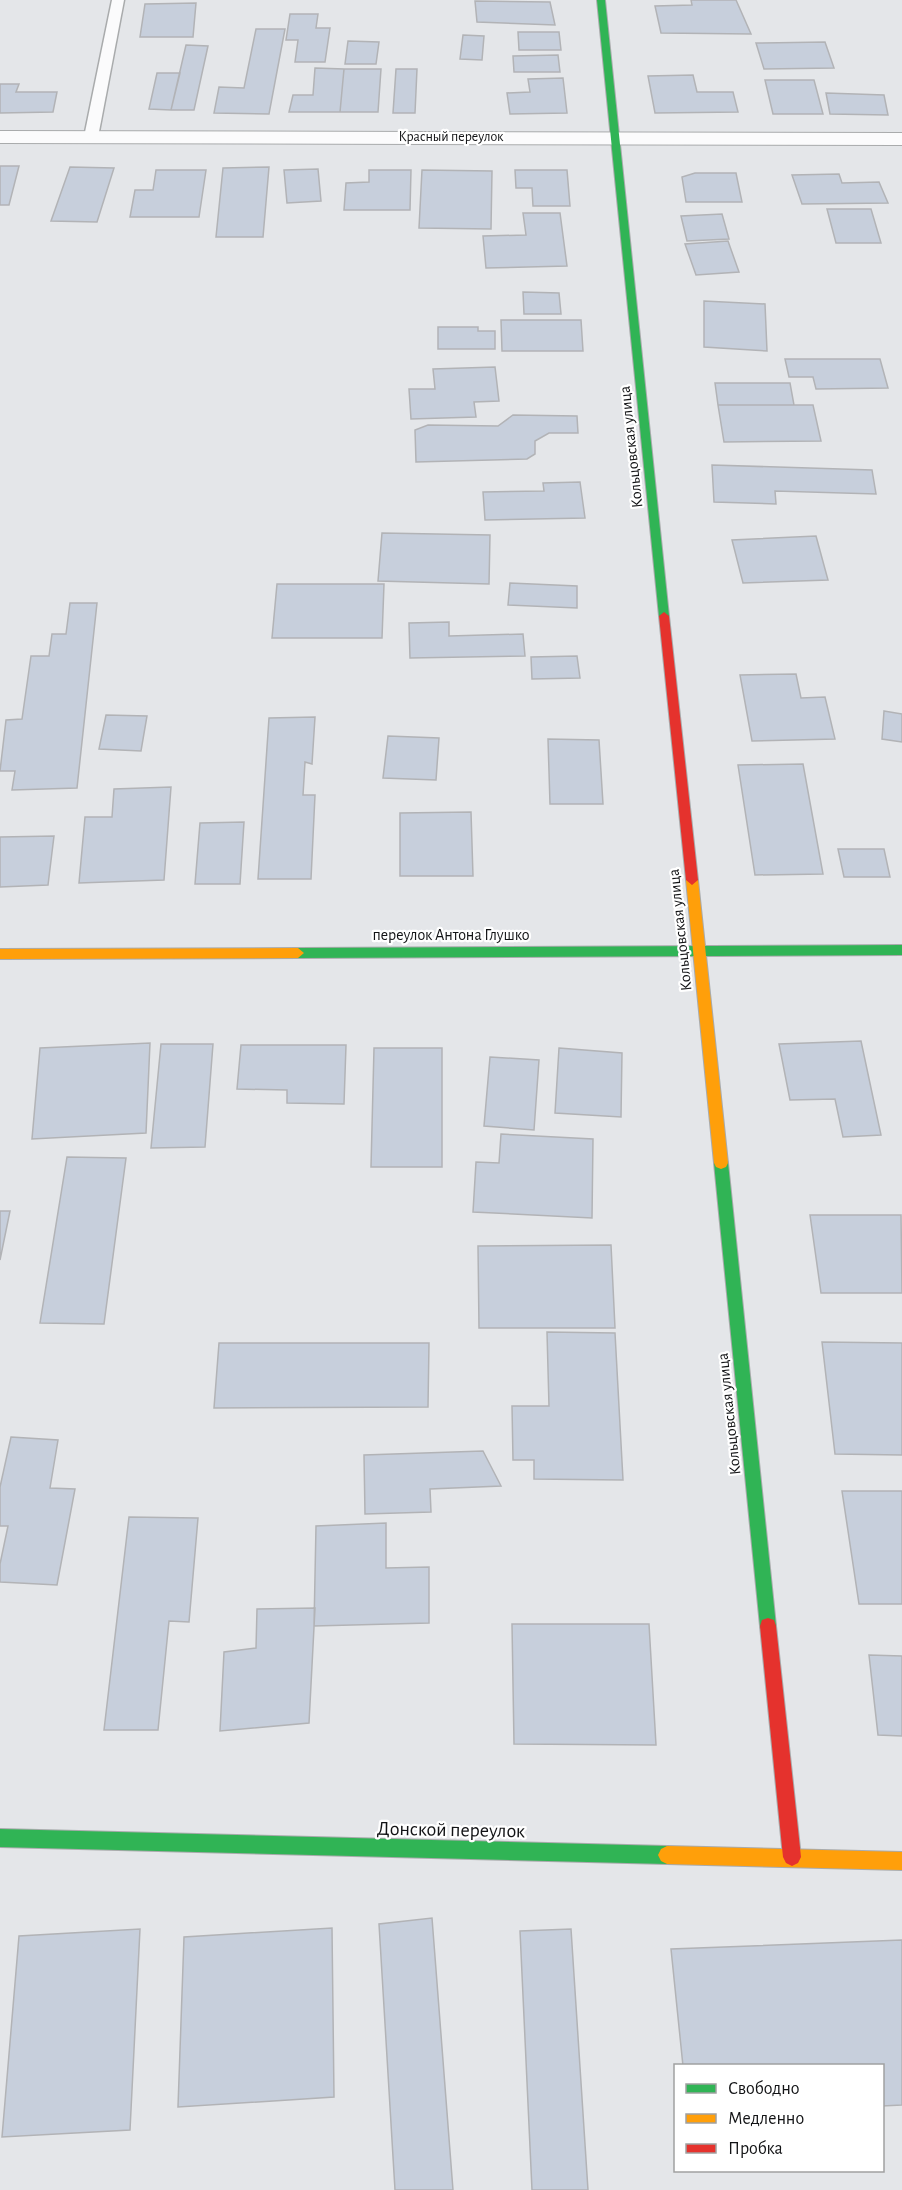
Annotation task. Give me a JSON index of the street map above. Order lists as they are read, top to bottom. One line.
{"streets":{"street":["Красный переулок","Кольцовская улица","переулок Антона Глушко","Донской переулок"]},"crossings":[["Красный переулок","Кольцовская улица"],["Кольцовская улица","переулок Антона Глушко"],["Кольцовская улица","Донской переулок"]],"legend":["Свободно","Медленно","Пробка"]}
